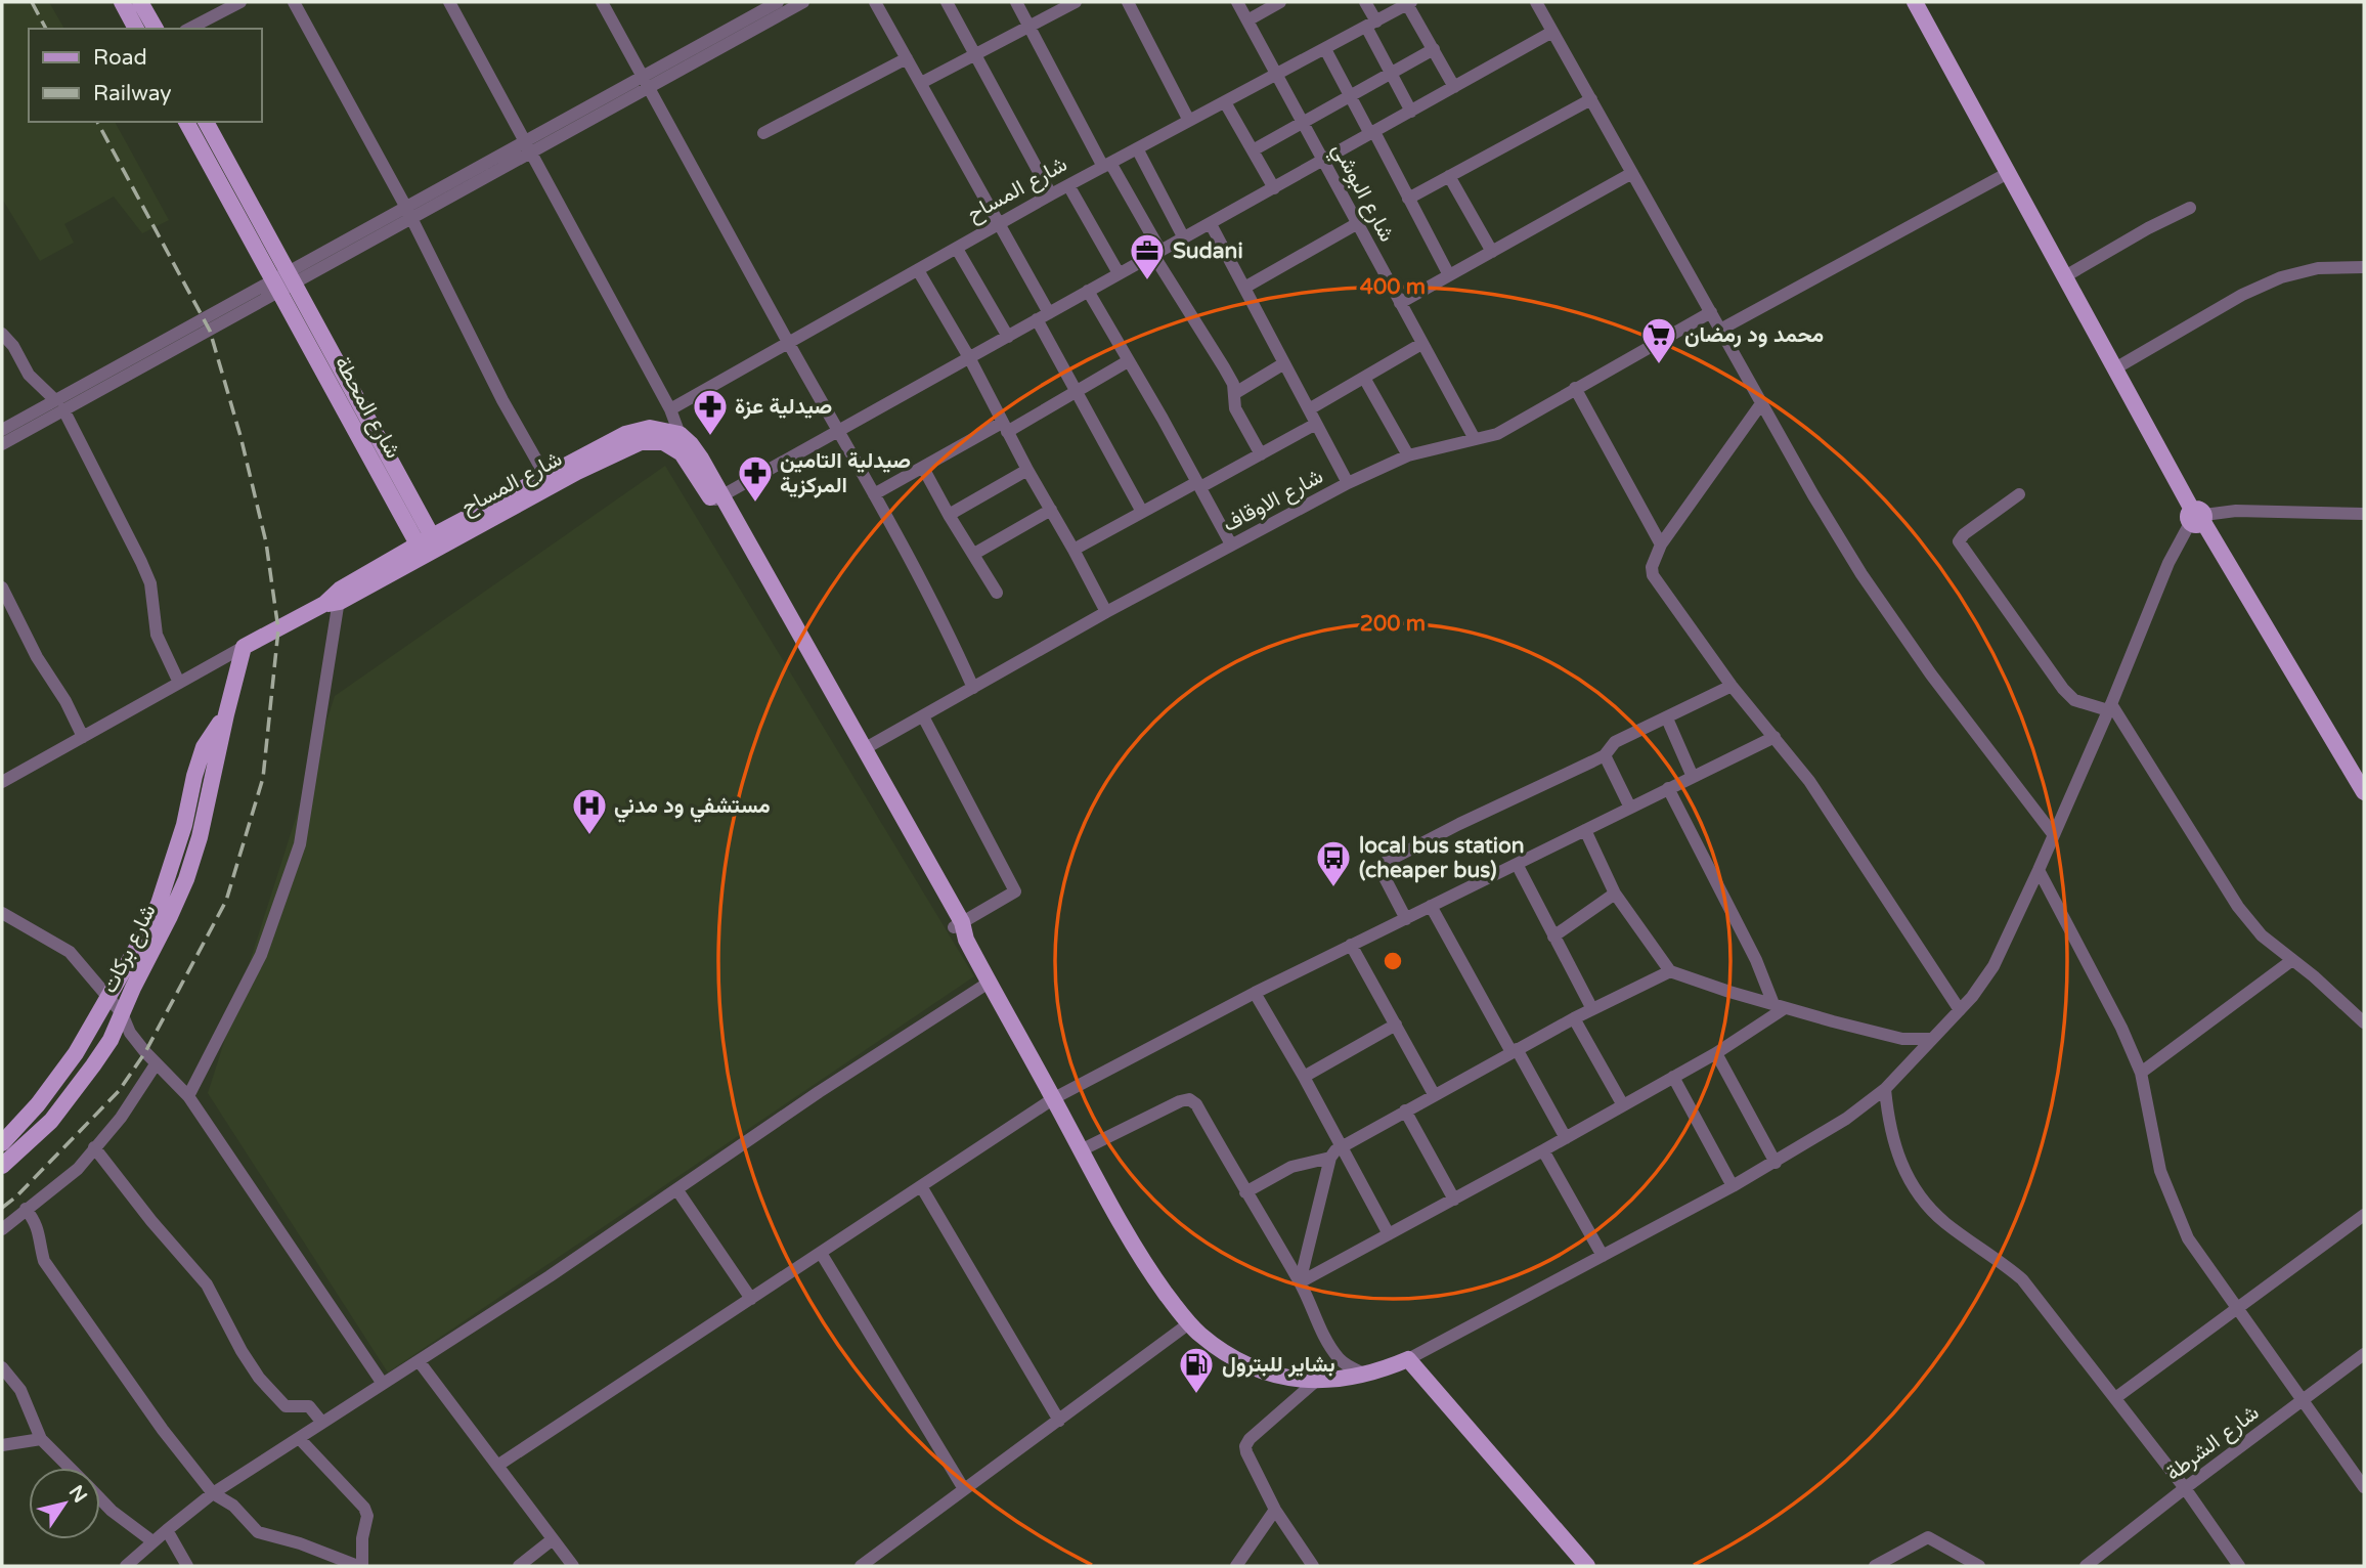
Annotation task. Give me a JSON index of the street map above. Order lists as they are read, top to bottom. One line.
{"streets":{"main road":["شارع المساح","شارع المحطة","شارع بركات"],"street":["شارع البوشي","شارع الاوقاف","شارع الشرطة"]},"crossings":[["شارع المساح","شارع البوشي"],["شارع المساح","شارع المحطة"],["شارع البوشي","شارع الاوقاف"]],"places":{"office":["Sudani"],"supermarket":["محمد ود رمضان"],"pharmacy":["صيدلية عزة","صيدلية التامين المركزية"],"hospital":["مستشفي ود مدني"],"bus stop":["local bus station (cheaper bus)"],"fuel station":["بشاير للبترول"]},"legend":["Road","Railway"],"north":"top right","rings":["400 m","200 m"]}
